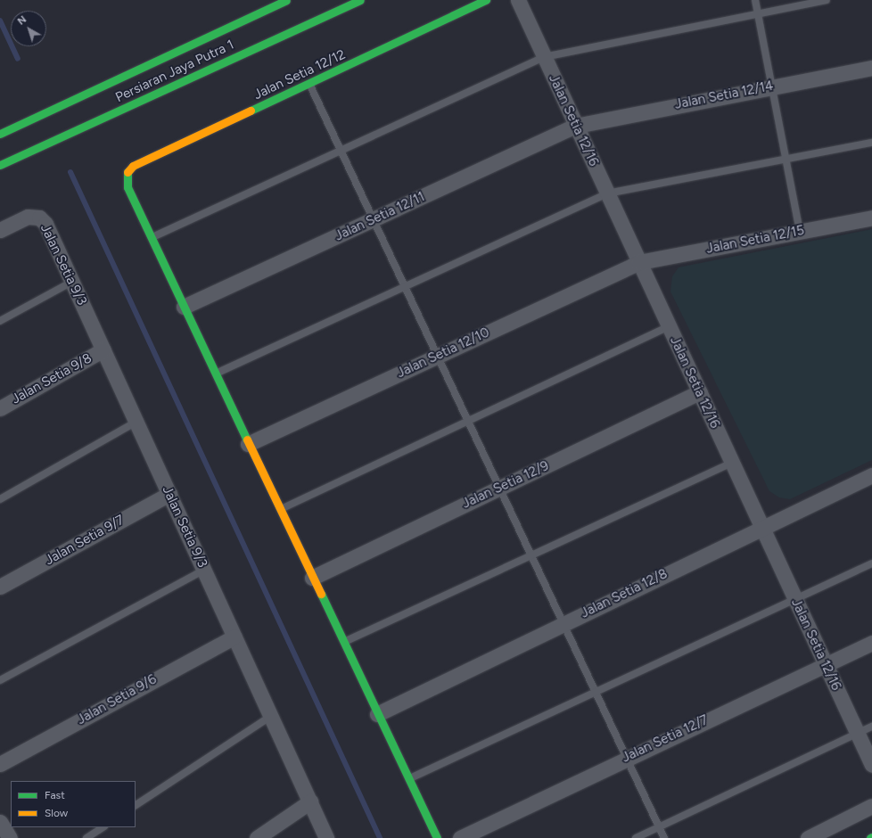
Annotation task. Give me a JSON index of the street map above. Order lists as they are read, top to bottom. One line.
{"streets":{"street":["Persiaran Jaya Putra 1","Jalan Setia 12/12","Jalan Setia 12/14","Jalan Setia 12/16","Jalan Setia 12/11","Jalan Setia 12/15","Jalan Setia 9/3","Jalan Setia 12/10","Jalan Setia 9/8","Jalan Setia 12/9","Jalan Setia 9/7","Jalan Setia 12/8","Jalan Setia 9/6","Jalan Setia 12/7"]},"crossings":[["Jalan Setia 12/14","Jalan Setia 12/16"],["Jalan Setia 12/14","Jalan Setia 12/11"],["Jalan Setia 12/16","Jalan Setia 12/11"],["Jalan Setia 12/16","Jalan Setia 12/15"],["Jalan Setia 12/16","Jalan Setia 12/10"],["Jalan Setia 12/16","Jalan Setia 12/9"],["Jalan Setia 12/16","Jalan Setia 12/8"],["Jalan Setia 12/16","Jalan Setia 12/7"],["Jalan Setia 12/15","Jalan Setia 12/10"],["Jalan Setia 9/3","Jalan Setia 9/8"],["Jalan Setia 9/3","Jalan Setia 9/7"],["Jalan Setia 9/3","Jalan Setia 9/6"]],"legend":["Fast","Slow"],"north":"top left"}
